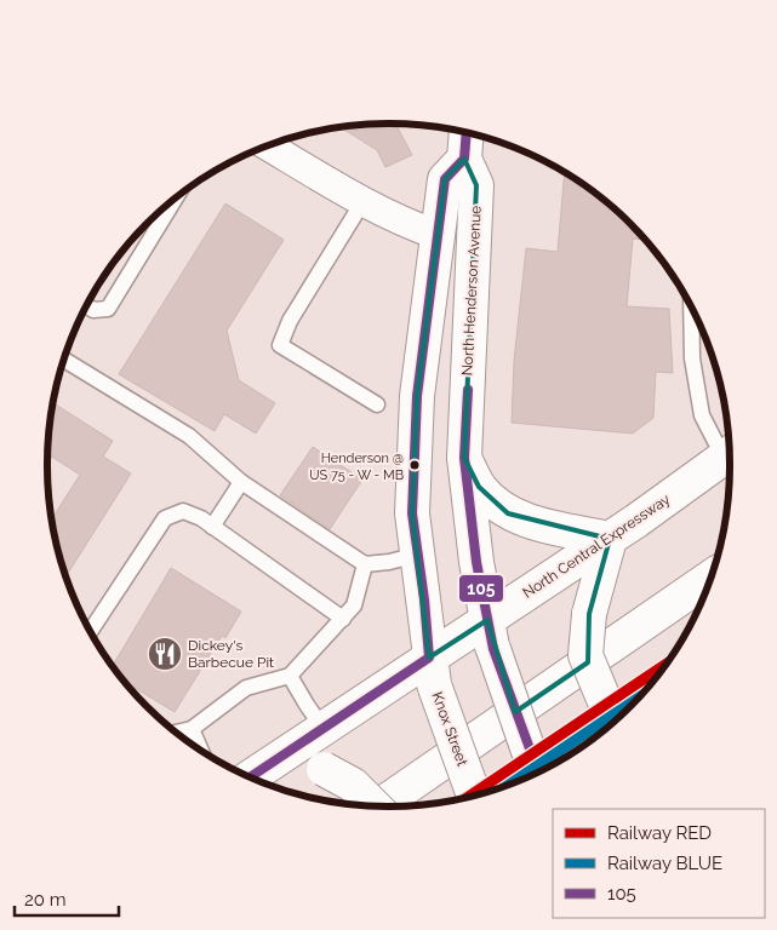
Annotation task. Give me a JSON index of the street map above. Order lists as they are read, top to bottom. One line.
{"streets":{"main road":["North Henderson Avenue","North Central Expressway","Knox Street"]},"crossings":[["North Henderson Avenue","North Central Expressway"],["North Henderson Avenue","Knox Street"],["North Central Expressway","Knox Street"]],"places":{"other":["Henderson @ US 75 - W - MB"],"restaurant":["Dickey's Barbecue Pit"]},"lines":["transit line 105","rail line RED","rail line BLUE"],"legend":["Railway RED","Railway BLUE","105"],"scale_bar":"20 m"}
